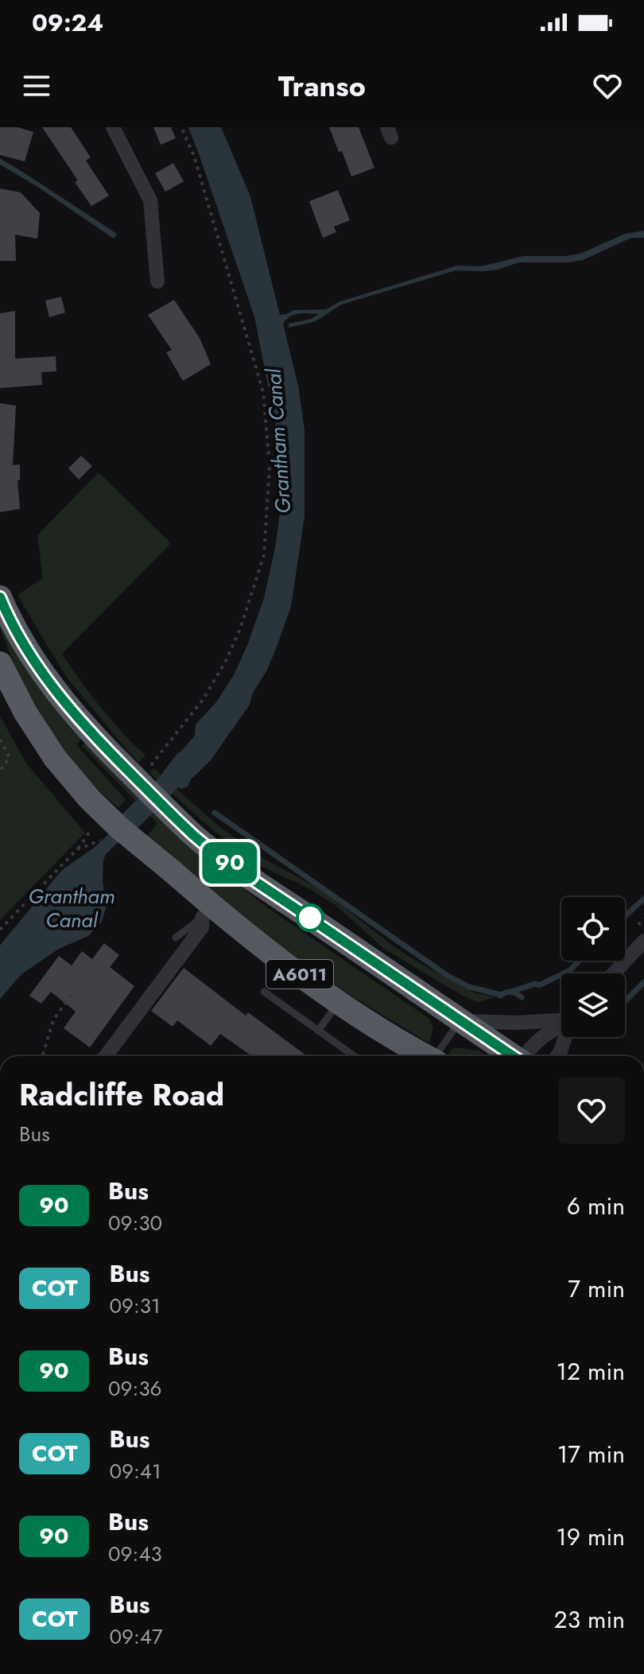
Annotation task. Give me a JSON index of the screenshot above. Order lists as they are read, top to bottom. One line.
{"streets":{"highway":["A6011"]},"water":["Grantham Canal"],"lines":["bus line 90"],"page":{"status":"09:24","header":"Transo","on_map":"90","heading":["Radcliffe Road","Bus"],"list":[{"mark":"90","name":"Bus","note":"09:30","value":"6 min"},{"mark":"COT","name":"Bus","note":"09:31","value":"7 min"},{"mark":"90","name":"Bus","note":"09:36","value":"12 min"},{"mark":"COT","name":"Bus","note":"09:41","value":"17 min"},{"mark":"90","name":"Bus","note":"09:43","value":"19 min"},{"mark":"COT","name":"Bus","note":"09:47","value":"23 min"}]}}
